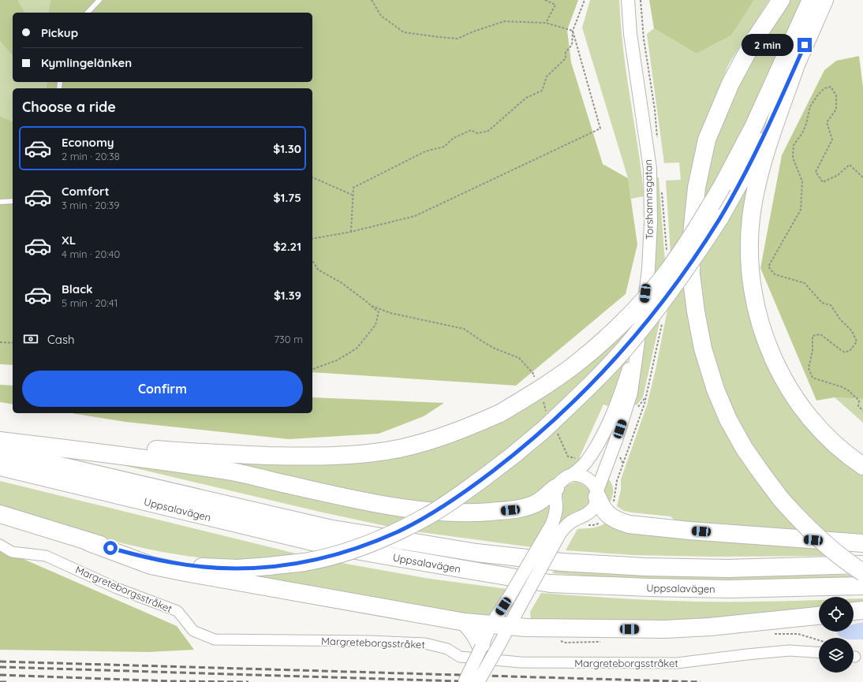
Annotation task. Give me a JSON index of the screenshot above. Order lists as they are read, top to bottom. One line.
{"streets":{"highway":["Uppsalavägen"],"street":["Torshamnsgatan","Margreteborgsstråket"]},"page":{"banner":["Pickup","Kymlingelänken"],"bubble":"2 min","heading":"Choose a ride","list":[{"name":"Economy","note":"2 min · 20:38","value":"$1.30"},{"name":"Comfort","note":"3 min · 20:39","value":"$1.75"},{"name":"XL","note":"4 min · 20:40","value":"$2.21"},{"name":"Black","note":"5 min · 20:41","value":"$1.39"}],"pay":["Cash","730 m"],"buttons":"Confirm"}}
